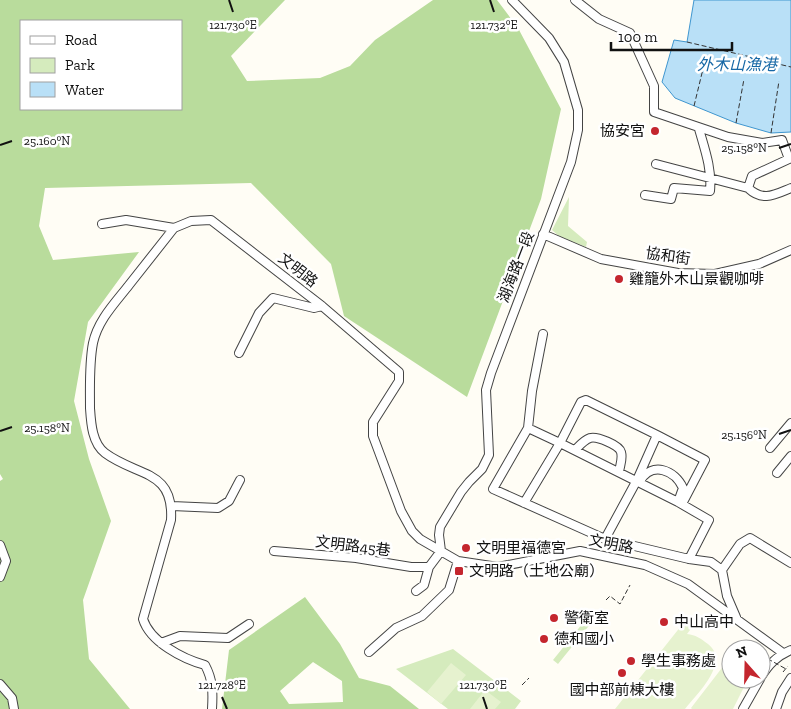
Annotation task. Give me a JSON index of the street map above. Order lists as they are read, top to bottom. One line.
{"streets":{"street":["協和街","湖海路一段","文明路","文明路45巷"]},"crossings":[["協和街","湖海路一段"],["湖海路一段","文明路"]],"water":["外木山漁港"],"places":{"other":["協安宮","雞籠外木山景觀咖啡","文明里福德宮","警衛室","中山高中","德和國小","學生事務處","國中部前棟大樓"],"transit":["文明路（土地公廟）"]},"legend":["Road","Park","Water"],"scale_bar":"100 m","north":"top","coordinates":["121.730°E","121.732°E","25.160°N","25.158°N","25.156°N","121.728°E"]}
